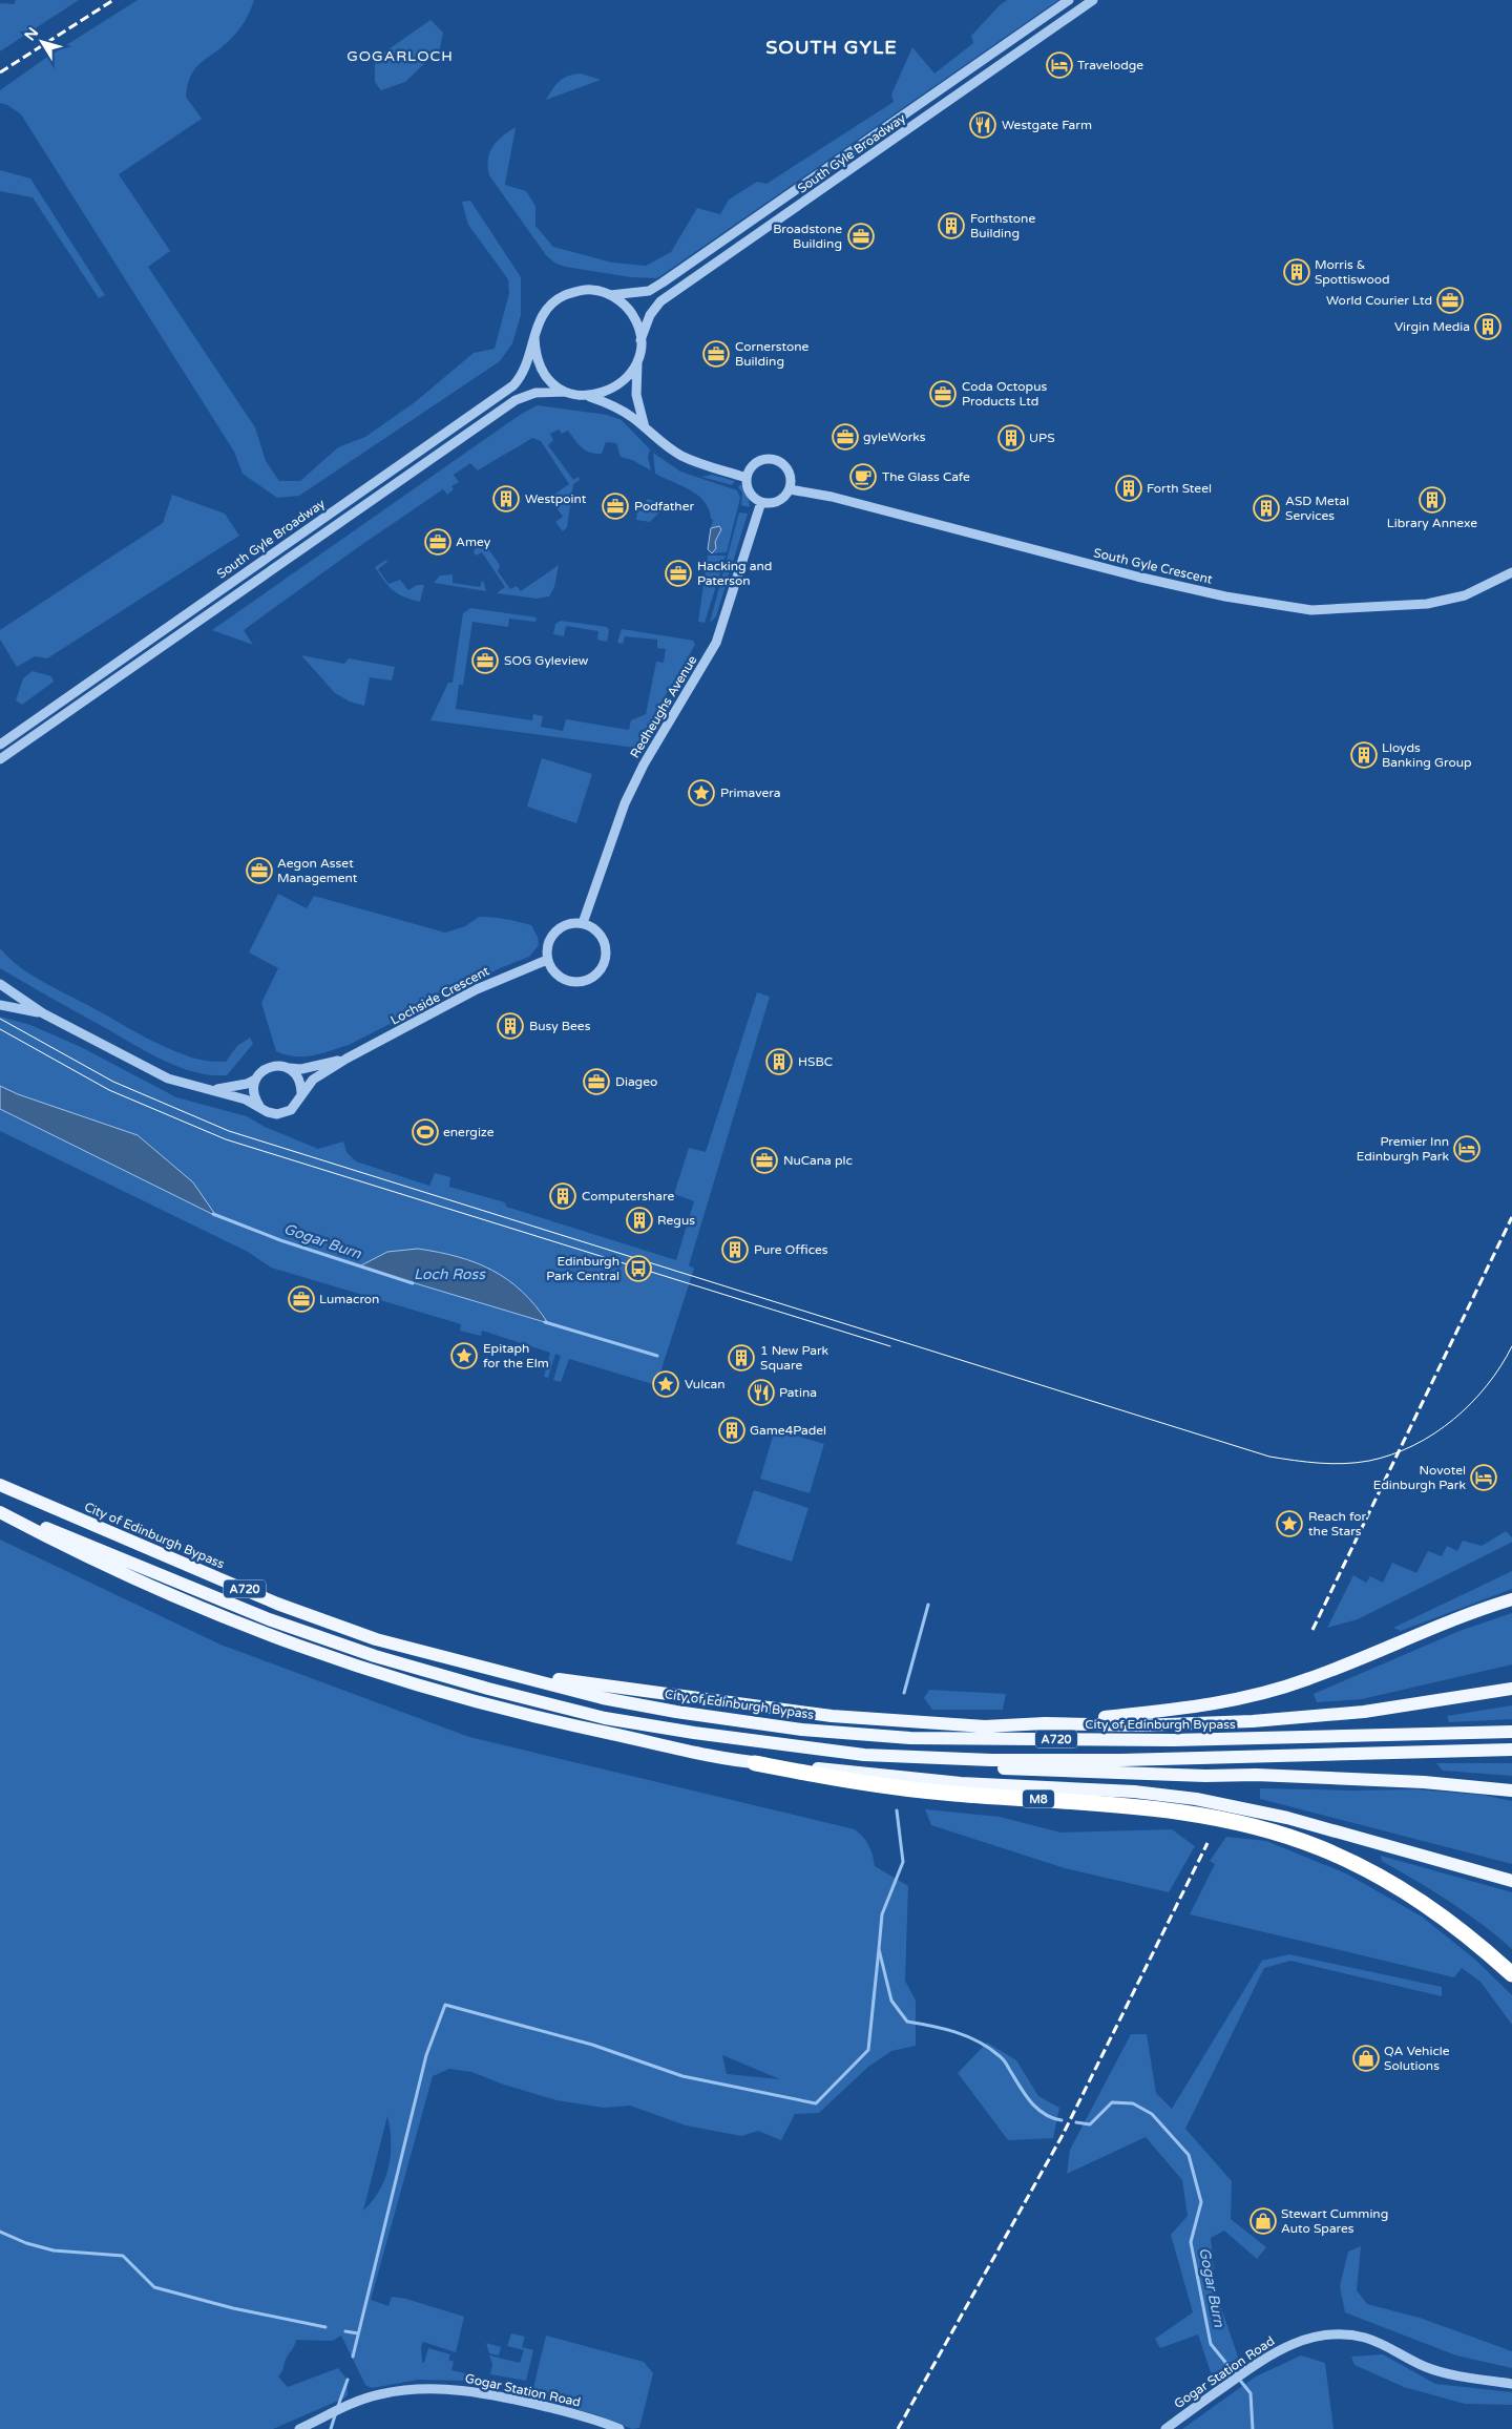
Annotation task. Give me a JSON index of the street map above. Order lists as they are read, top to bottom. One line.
{"streets":{"highway":["M8"],"main road":["City of Edinburgh Bypass","A720"],"street":["South Gyle Broadway","South Gyle Crescent","Redheughs Avenue","Lochside Crescent","Gogar Station Road"]},"crossings":[["South Gyle Crescent","Redheughs Avenue"],["Redheughs Avenue","Lochside Crescent"],["City of Edinburgh Bypass","A720"],["A720","M8"]],"districts":["SOUTH GYLE","GOGARLOCH"],"water":["Gogar Burn","Loch Ross"],"places":{"hotel":["Travelodge","Premier Inn Edinburgh Park","Novotel Edinburgh Park"],"restaurant":["Westgate Farm","Patina"],"building":["Forthstone Building","Morris & Spottiswood","Virgin Media","UPS","Forth Steel","Westpoint","Library Annexe","ASD Metal Services","Lloyds Banking Group","Busy Bees","HSBC","Computershare","Regus","Pure Offices","1 New Park Square","Game4Padel"],"office":["Broadstone Building","World Courier Ltd","Cornerstone Building","Coda Octopus Products Ltd","gyleWorks","Podfather","Amey","Hacking and Paterson","SOG Gyleview","Aegon Asset Management","Diageo","NuCana plc","Lumacron"],"cafe":["The Glass Cafe"],"place":["Primavera","Epitaph for the Elm","Vulcan","Reach for the Stars"],"sports":["energize"],"bus stop":["Edinburgh Park Central"],"shop":["QA Vehicle Solutions","Stewart Cumming Auto Spares"]},"north":"top left"}
